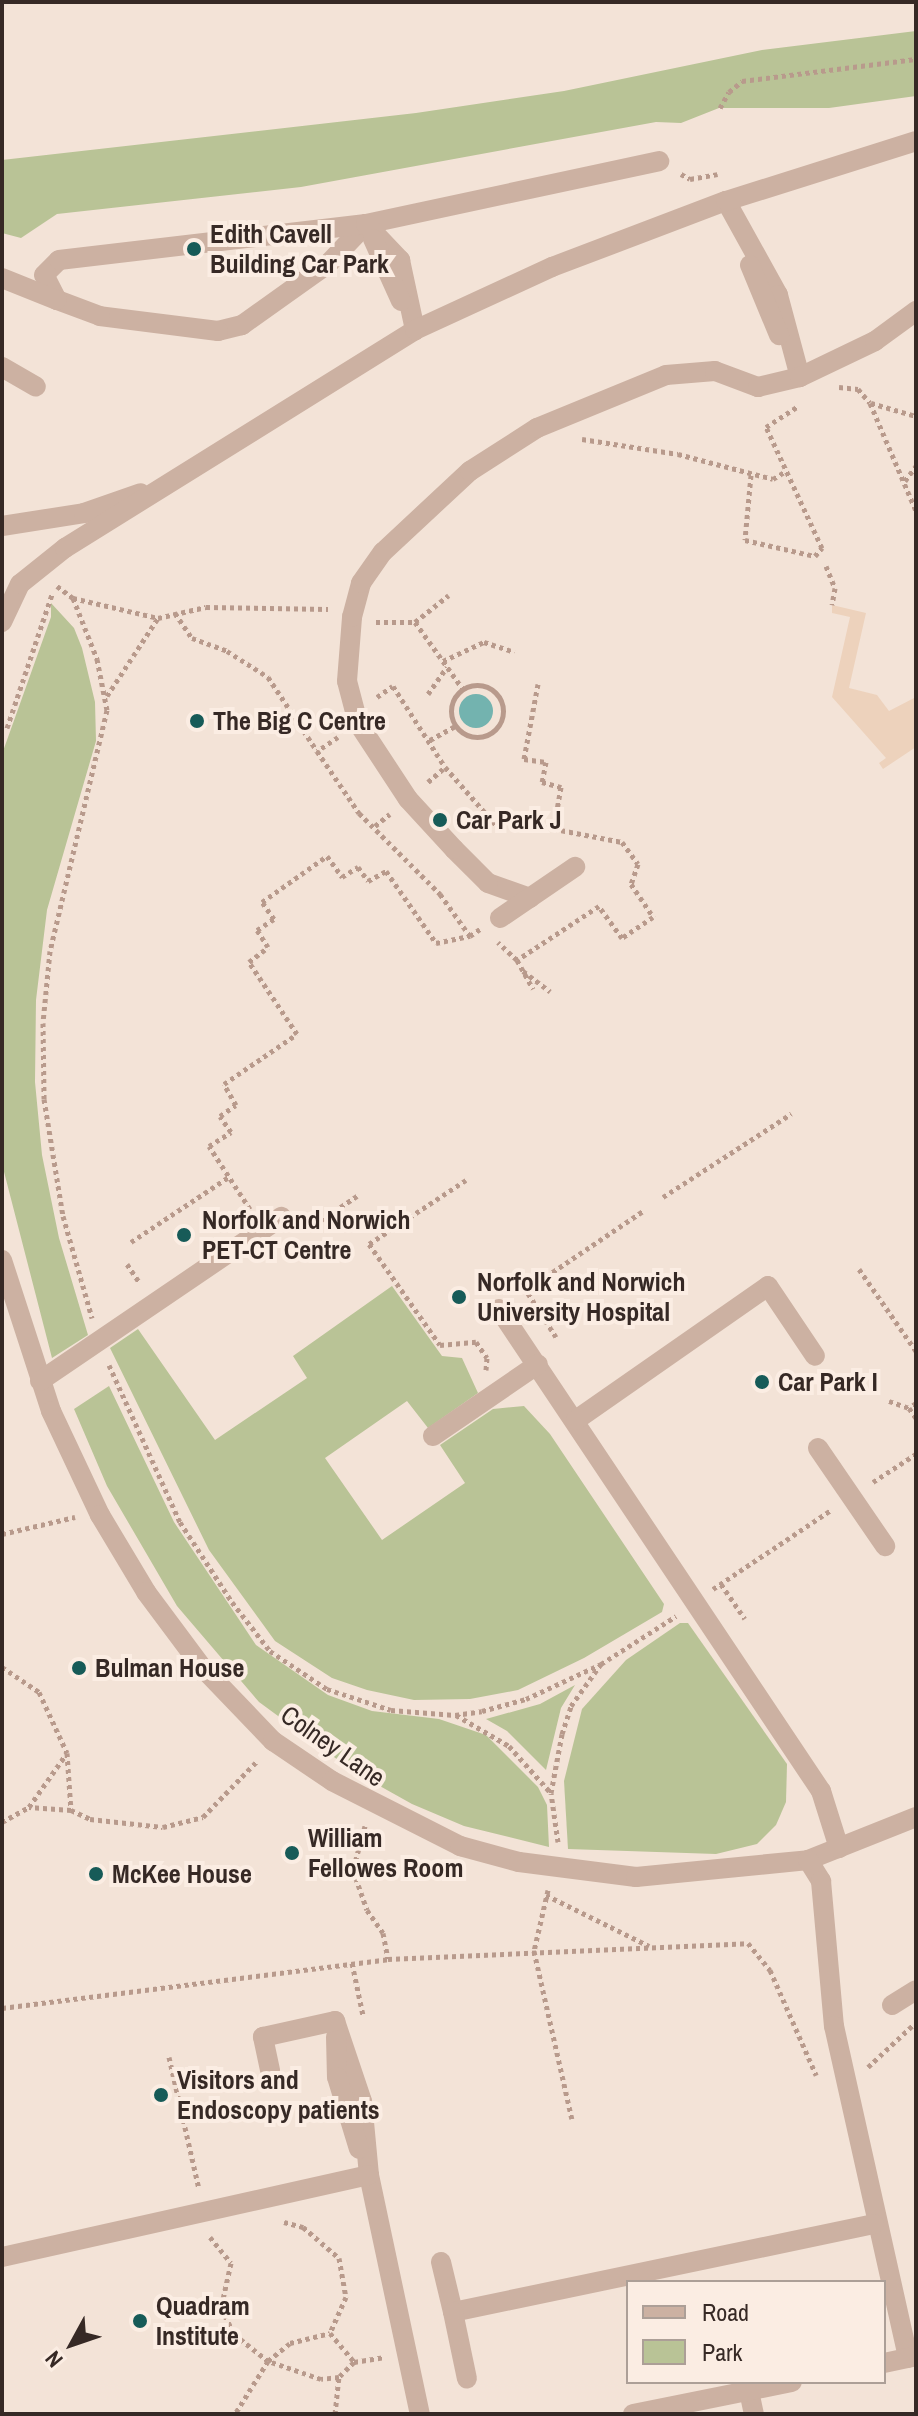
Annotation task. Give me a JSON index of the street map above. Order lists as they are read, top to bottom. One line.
{"streets":{"street":["Colney Lane"]},"places":["Edith Cavell Building Car Park","The Big C Centre","Car Park J","Norfolk and Norwich PET-CT Centre","Norfolk and Norwich University Hospital","Car Park I","Bulman House","William Fellowes Room","McKee House","Visitors and Endoscopy patients","Quadram Institute"],"legend":["Road","Park"],"north":"bottom left"}
